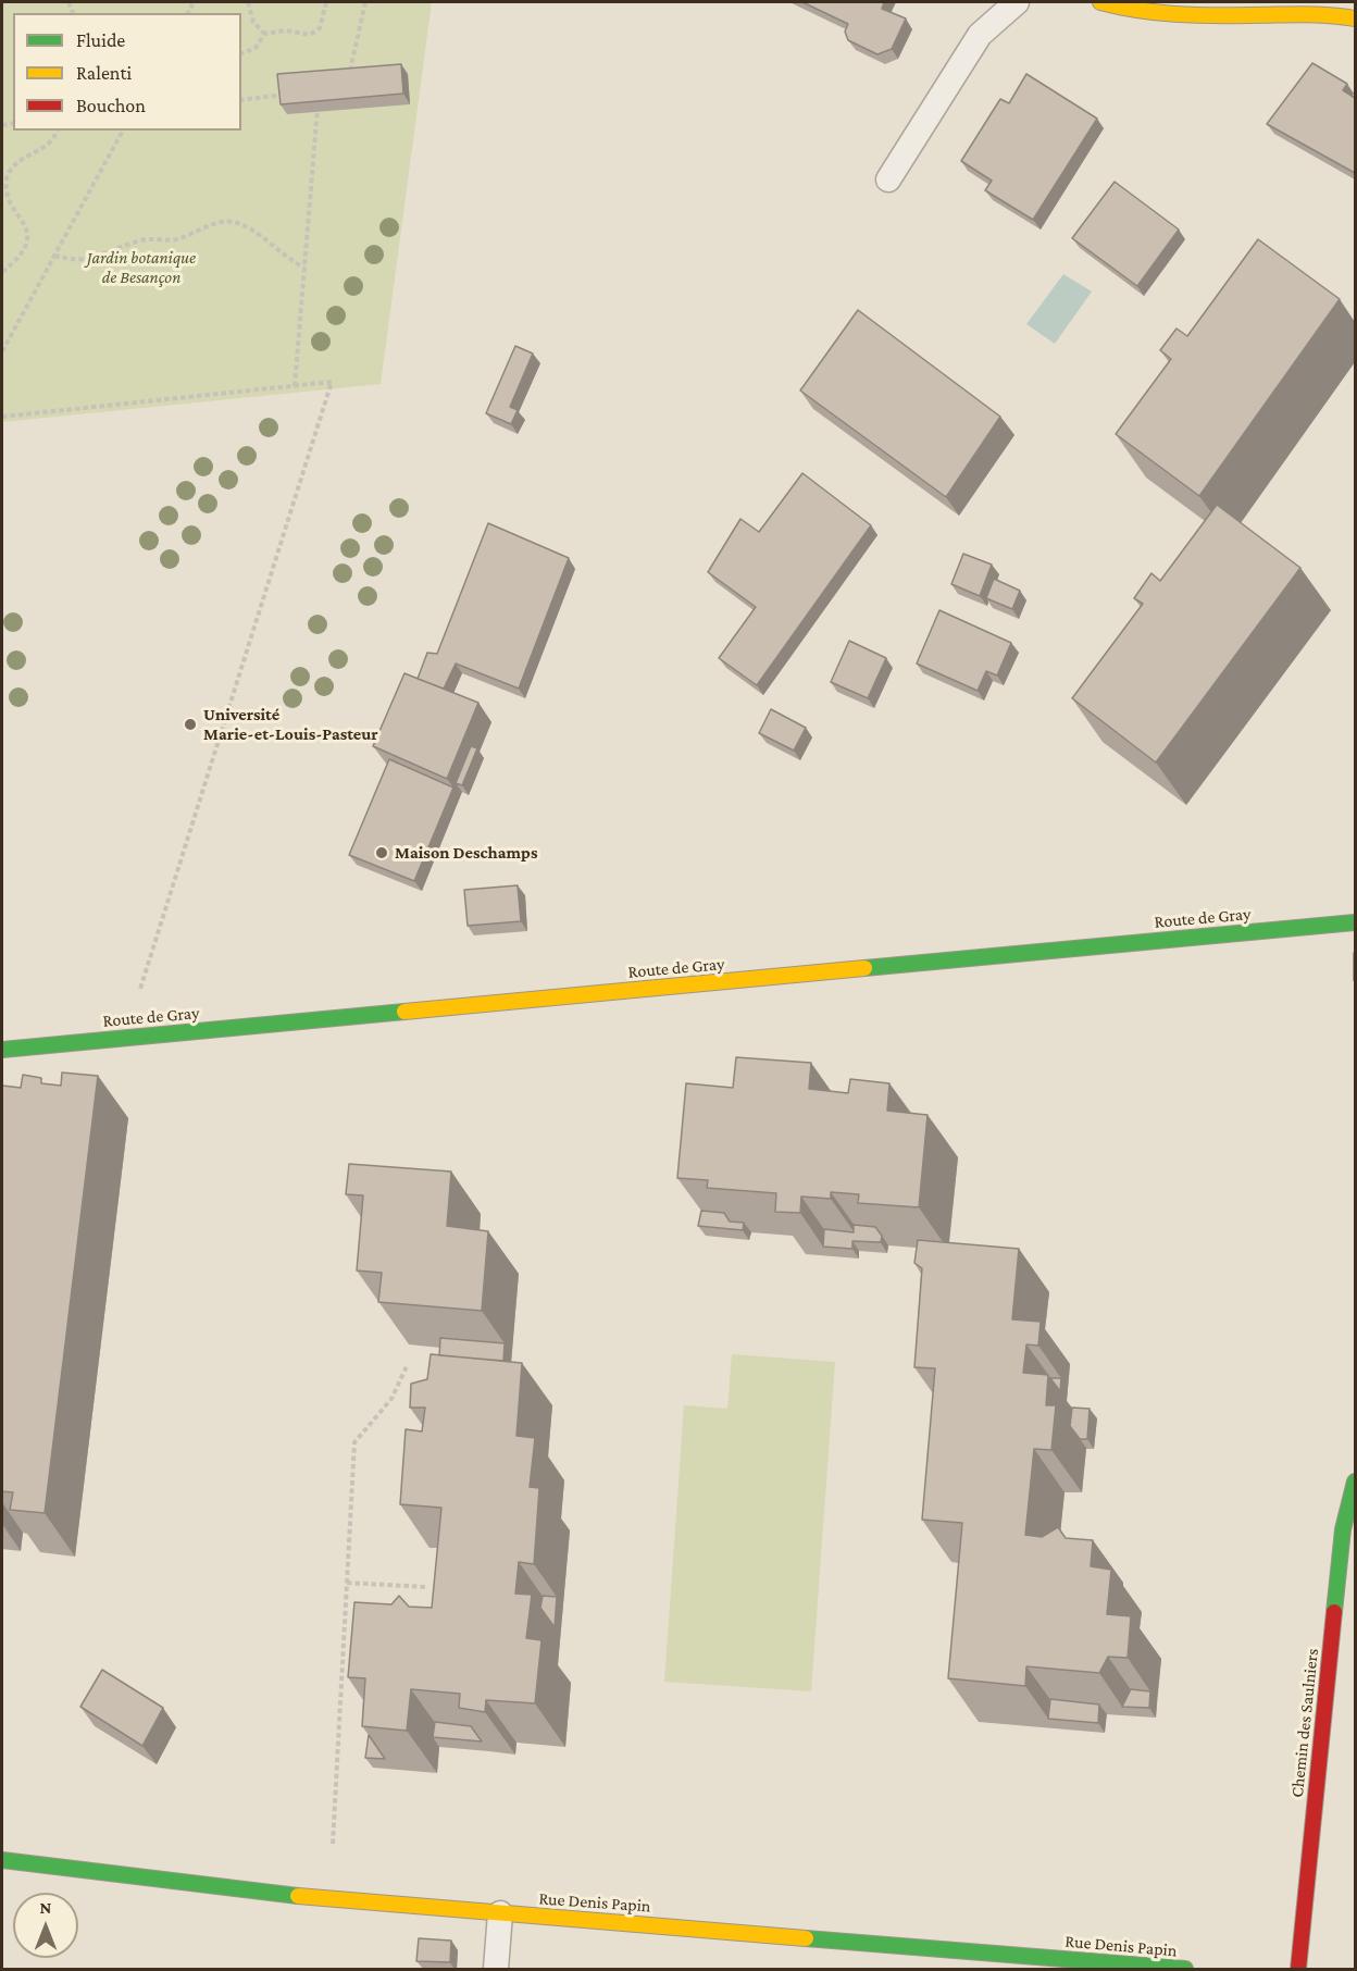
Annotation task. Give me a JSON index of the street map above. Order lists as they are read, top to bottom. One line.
{"streets":{"street":["Route de Gray","Chemin des Saulniers","Rue Denis Papin"]},"parks":["Jardin botanique de Besançon"],"places":["Université Marie-et-Louis-Pasteur","Maison Deschamps"],"legend":["Fluide","Ralenti","Bouchon"],"north":"top"}
